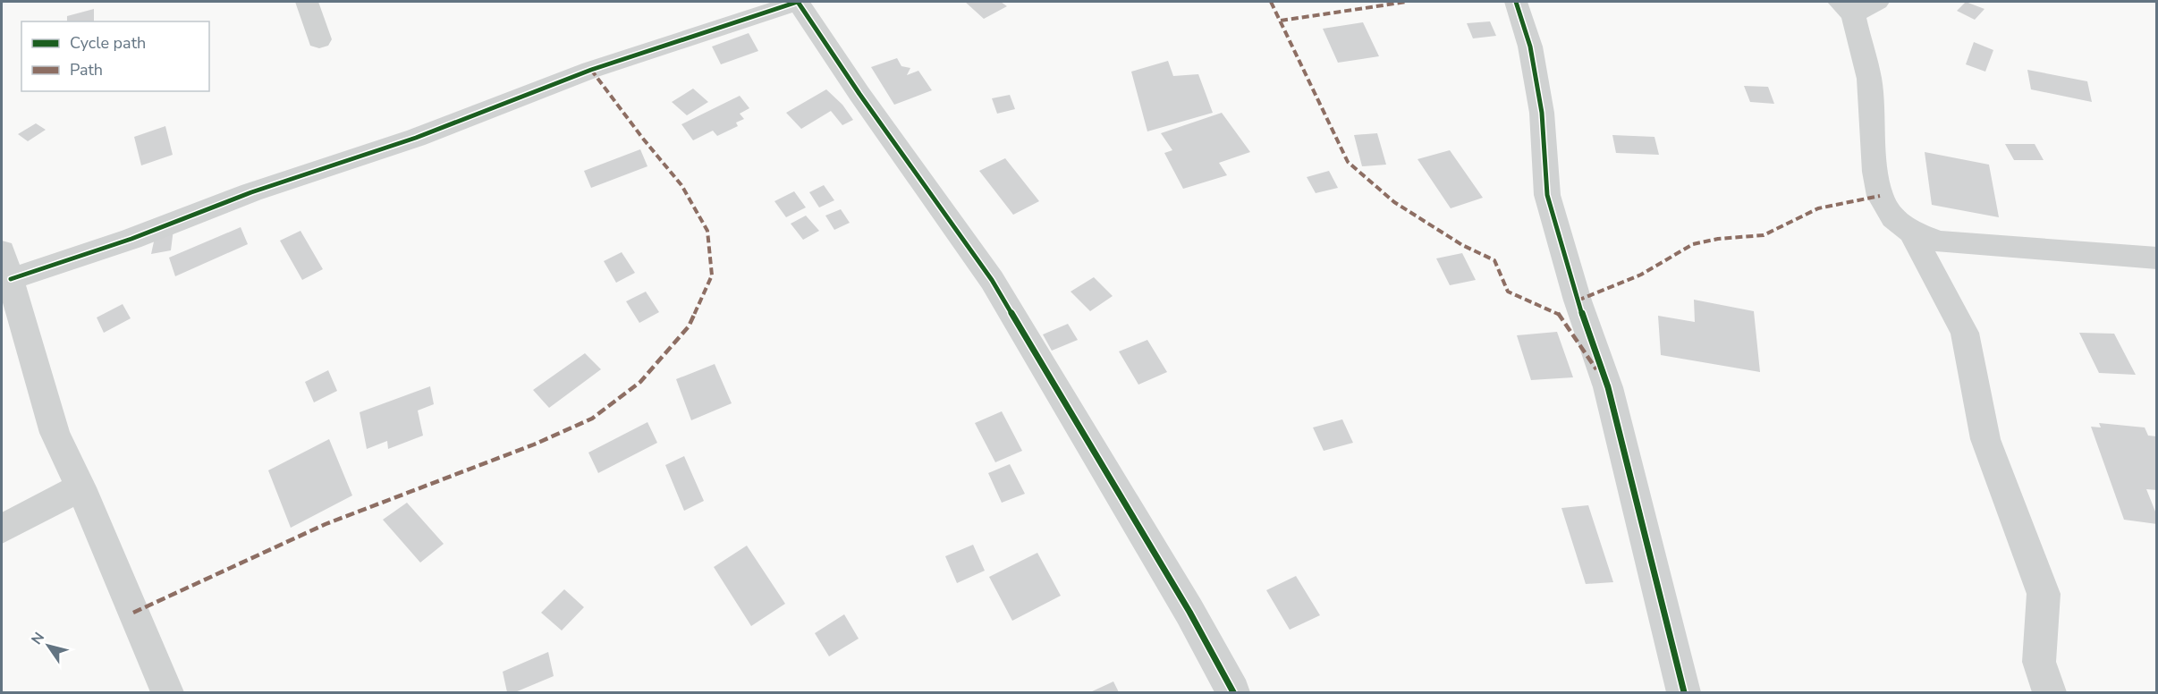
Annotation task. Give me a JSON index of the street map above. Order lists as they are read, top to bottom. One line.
{"legend":["Cycle path","Path"],"north":"top left"}
